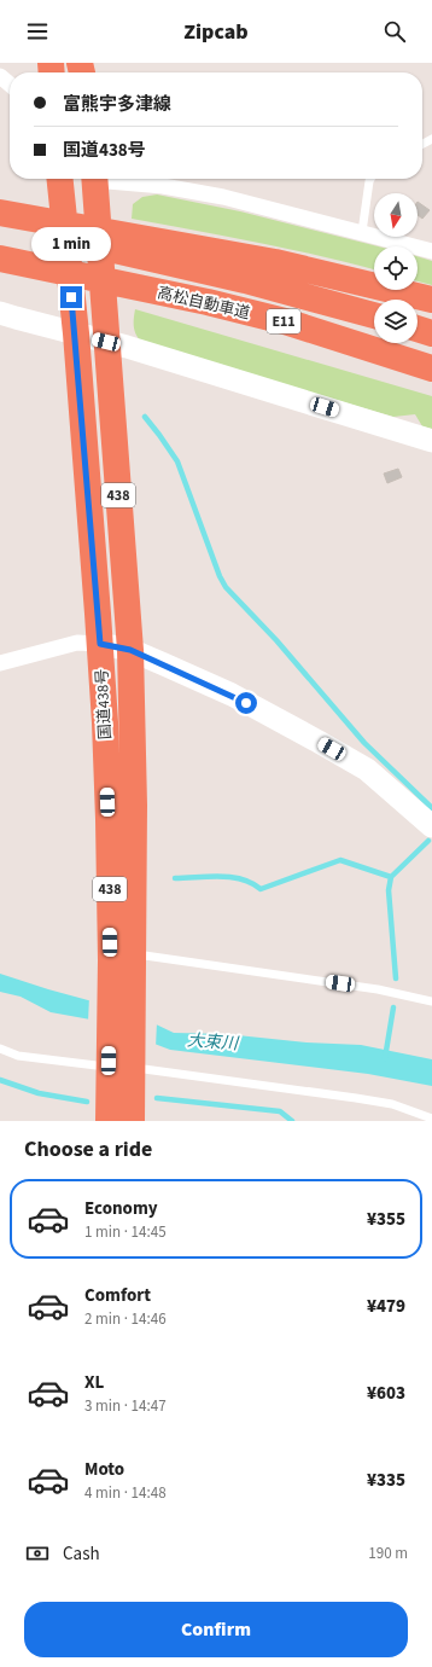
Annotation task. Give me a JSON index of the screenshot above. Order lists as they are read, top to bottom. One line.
{"streets":{"highway":["高松自動車道","E11","438","国道438号"]},"water":["大束川"],"north":"bottom","page":{"header":"Zipcab","banner":["富熊宇多津線","国道438号"],"bubble":"1 min","heading":"Choose a ride","list":[{"name":"Economy","note":"1 min · 14:45","value":"¥355"},{"name":"Comfort","note":"2 min · 14:46","value":"¥479"},{"name":"XL","note":"3 min · 14:47","value":"¥603"},{"name":"Moto","note":"4 min · 14:48","value":"¥335"}],"pay":["Cash","190 m"],"buttons":"Confirm"}}
